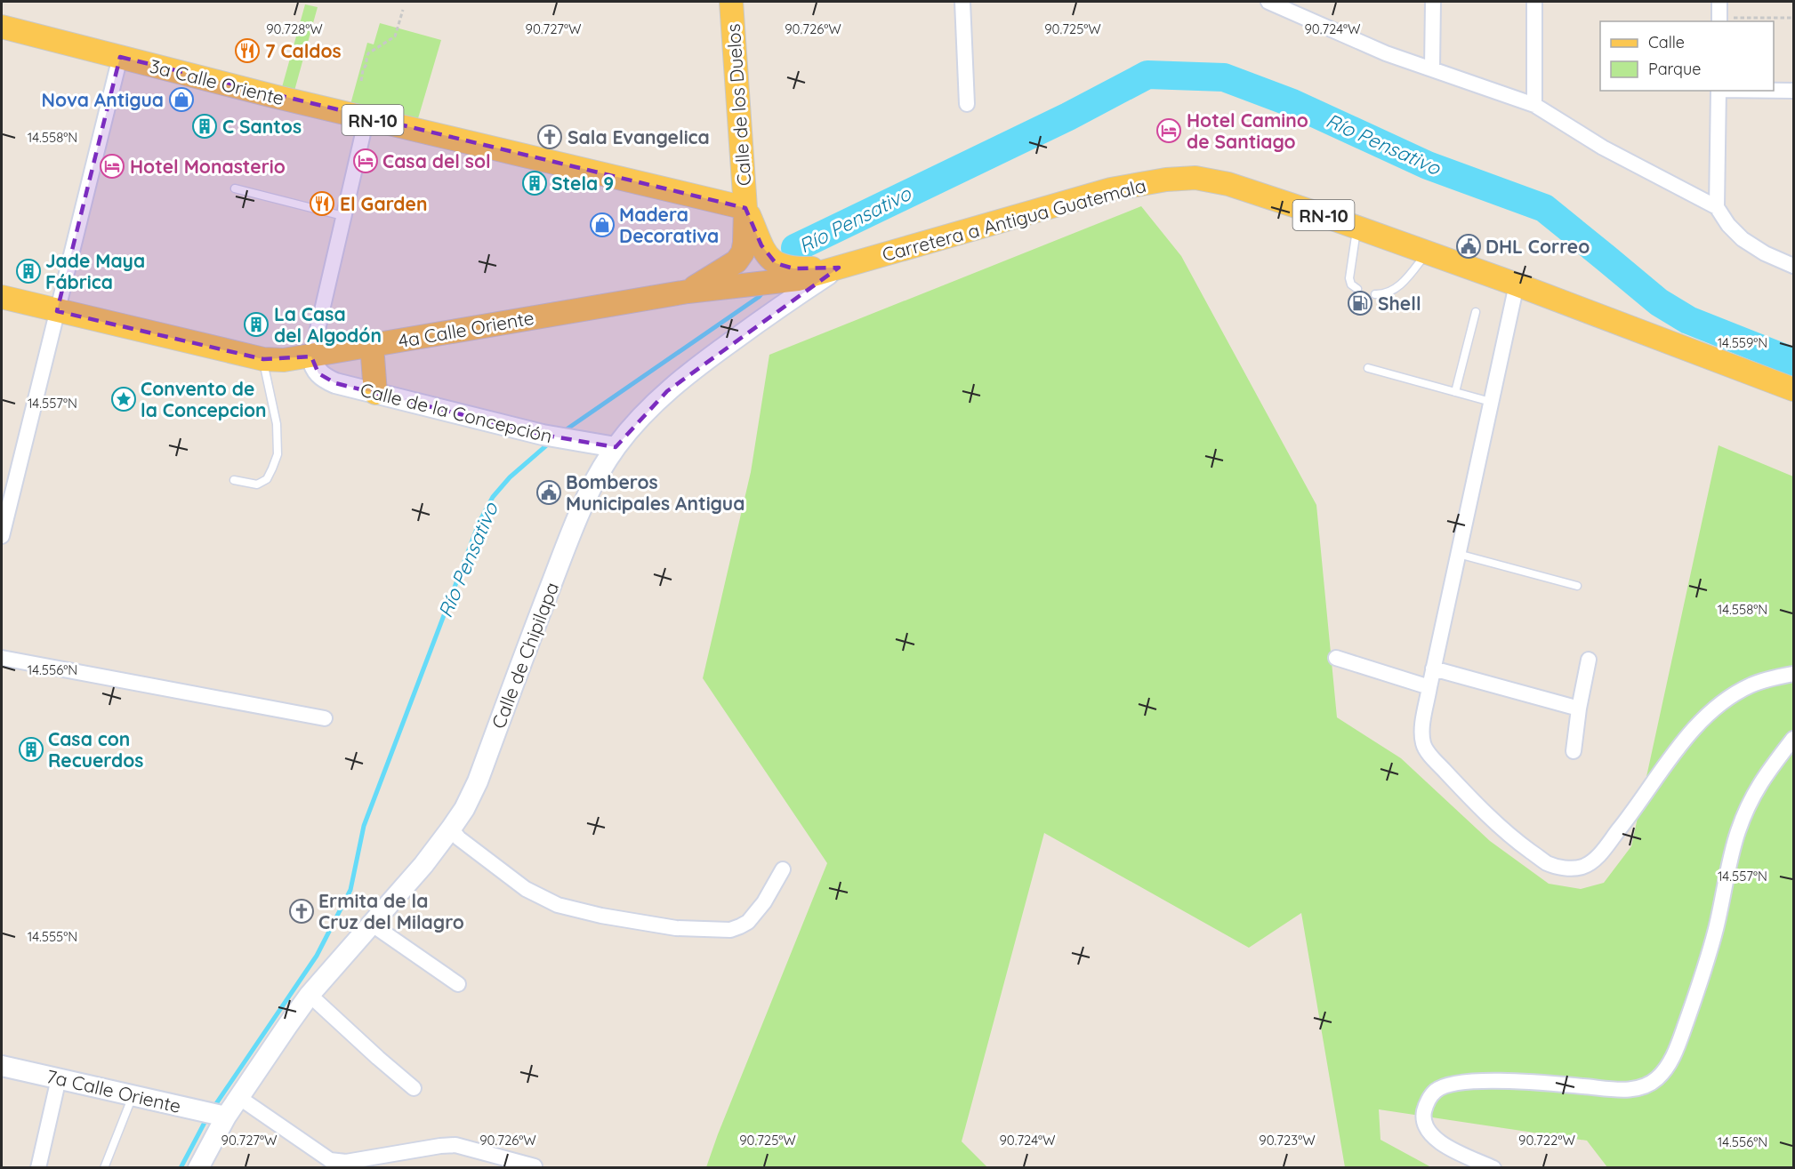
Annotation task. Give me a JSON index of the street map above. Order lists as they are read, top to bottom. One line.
{"streets":{"main road":["3a Calle Oriente","Calle de los Duelos","RN-10","Carretera a Antigua Guatemala","4a Calle Oriente","Calle de la Concepción","Calle de Chipilapa","7a Calle Oriente"]},"crossings":[["3a Calle Oriente","Calle de los Duelos"],["Calle de los Duelos","RN-10"],["Calle de los Duelos","4a Calle Oriente"],["RN-10","Carretera a Antigua Guatemala"],["RN-10","4a Calle Oriente"],["RN-10","Calle de Chipilapa"],["Carretera a Antigua Guatemala","Calle de Chipilapa"],["4a Calle Oriente","Calle de la Concepción"],["Calle de la Concepción","Calle de Chipilapa"],["Calle de Chipilapa","7a Calle Oriente"]],"water":["Río Pensativo"],"places":{"restaurant":["7 Caldos","El Garden"],"shop":["Nova Antigua","Madera Decorativa"],"building":["C Santos","Stela 9","Jade Maya Fábrica","La Casa del Algodón","Casa con Recuerdos"],"hotel":["Hotel Camino de Santiago","Casa del sol","Hotel Monasterio"],"church":["Sala Evangelica","Ermita de la Cruz del Milagro"],"public building":["DHL Correo","Bomberos Municipales Antigua"],"fuel station":["Shell"],"place":["Convento de la Concepcion"]},"legend":["Calle","Parque"],"coordinates":["90.728°W","90.727°W","90.726°W","90.725°W","90.724°W","14.558°N","14.559°N","14.557°N","14.556°N","14.555°N","90.723°W","90.722°W"]}
